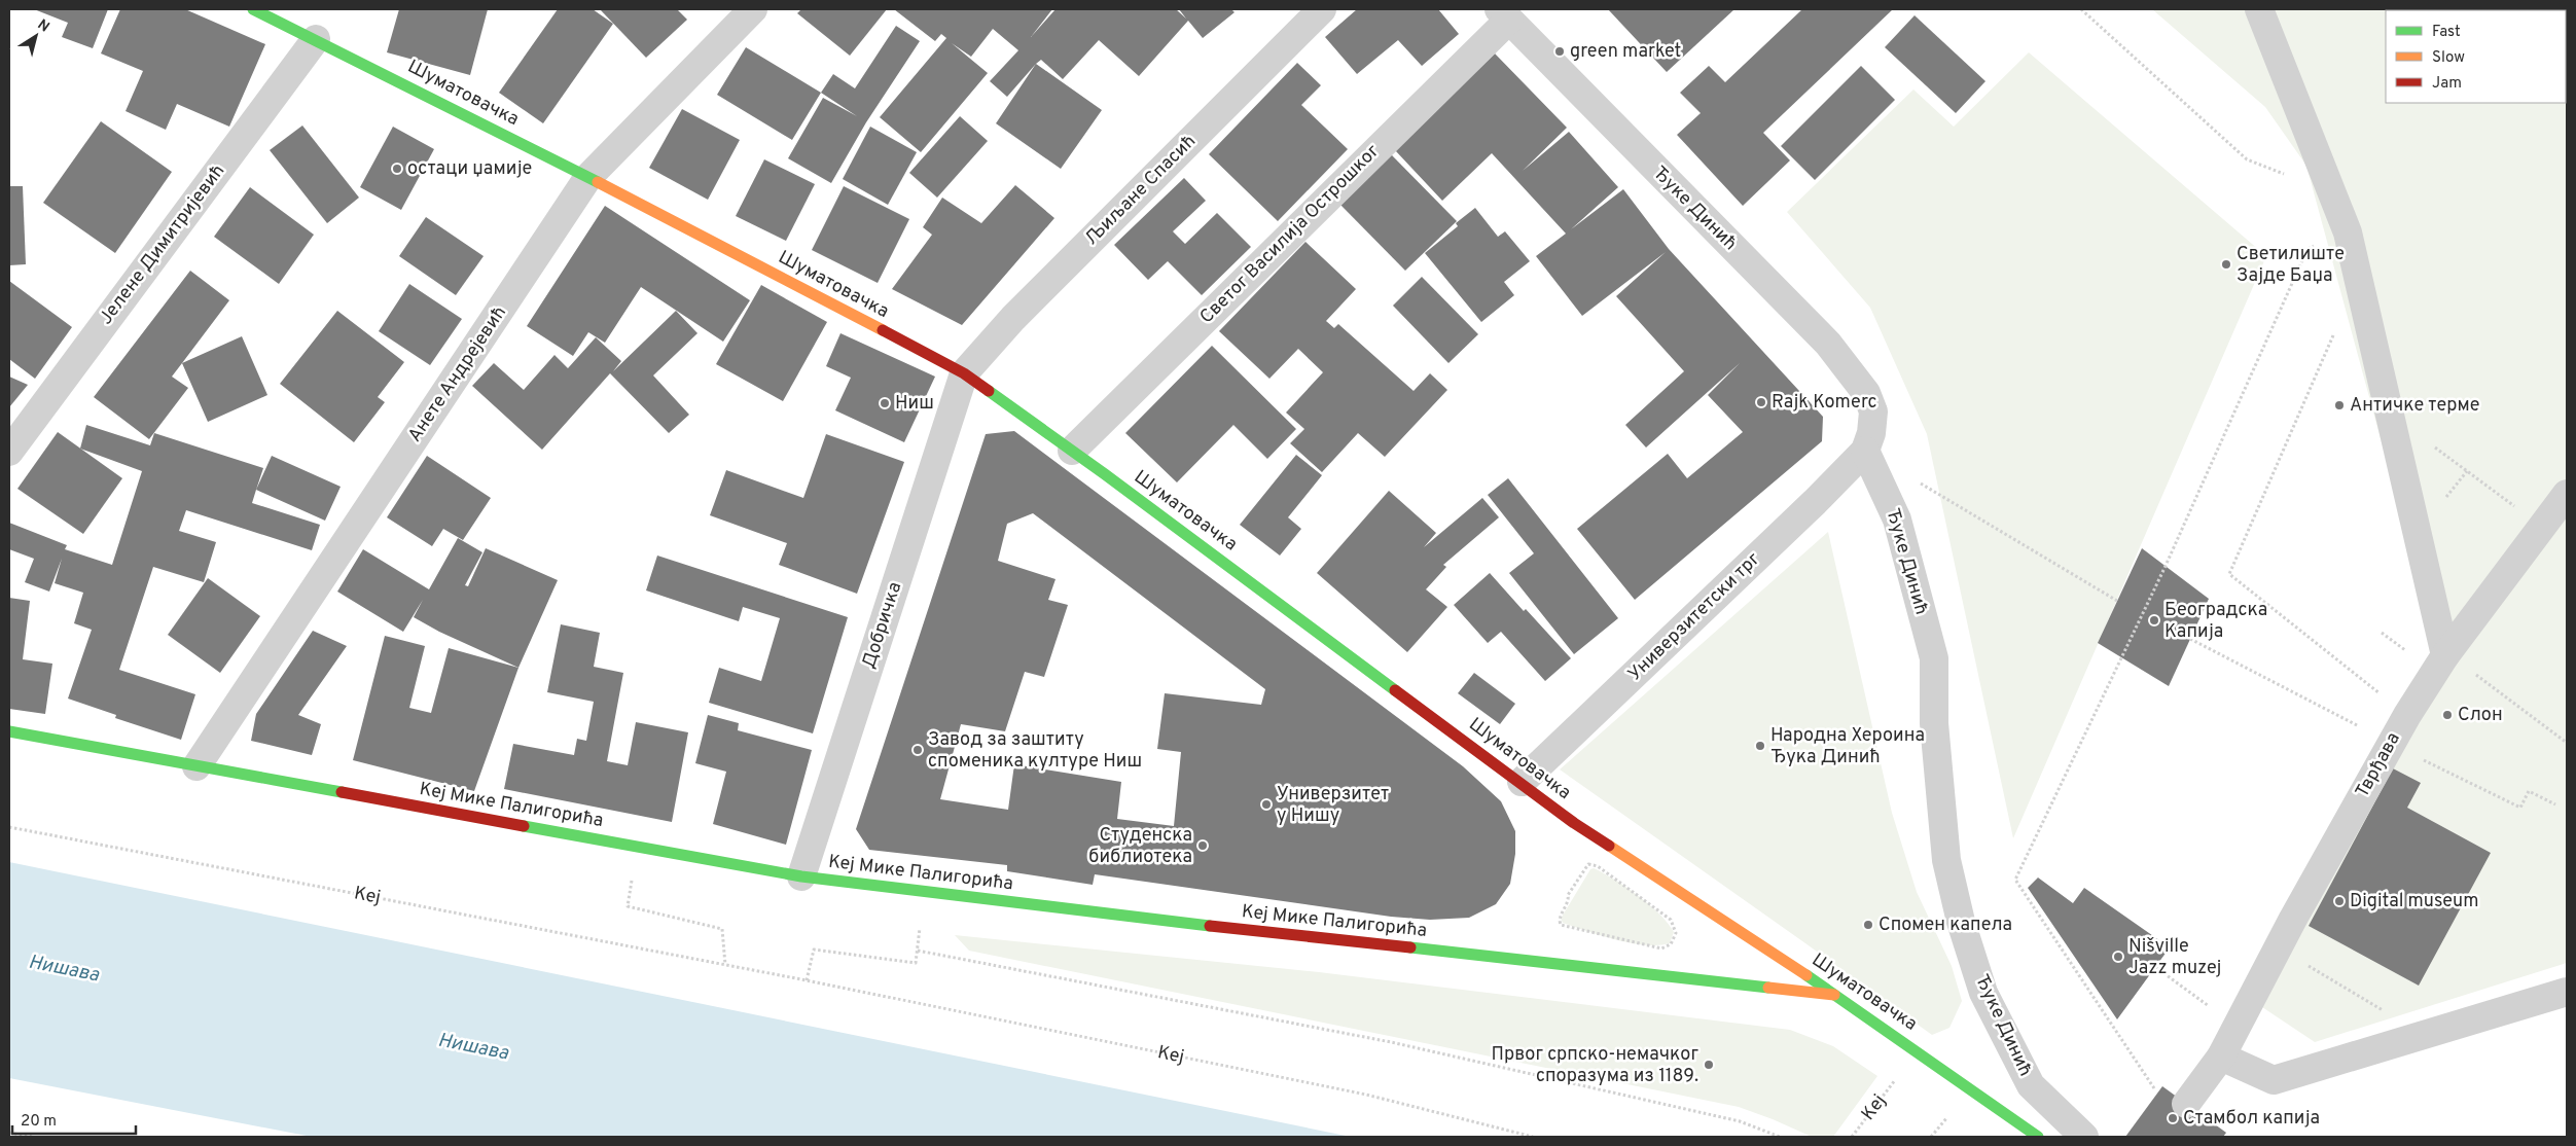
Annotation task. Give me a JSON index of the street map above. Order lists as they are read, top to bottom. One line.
{"streets":{"street":["Шуматовачка","Љиљане Спасић","Ђуке Динић","Светог Василија Острошког","Јелене Димитријевић","Анете Андрејевић","Универзитетски трг","Добричка","Тврђава","Кеј Мике Палигорића"],"path":["Кеј"]},"crossings":[["Шуматовачка","Љиљане Спасић"],["Шуматовачка","Светог Василија Острошког"],["Шуматовачка","Јелене Димитријевић"],["Шуматовачка","Анете Андрејевић"],["Шуматовачка","Универзитетски трг"],["Шуматовачка","Добричка"],["Шуматовачка","Кеј Мике Палигорића"],["Љиљане Спасић","Добричка"],["Ђуке Динић","Светог Василија Острошког"],["Ђуке Динић","Универзитетски трг"],["Анете Андрејевић","Кеј Мике Палигорића"],["Добричка","Кеј Мике Палигорића"]],"water":["Нишава"],"places":["green market","остаци џамије","Светилиште Зајде Баџа","Rajk Komerc","Ниш","Античке терме","Београдска Капија","Слон","Народна Хероина Ђука Динић","Завод за заштиту споменика културе Ниш","Универзитет у Нишу","Студенска библиотека","Digital museum","Спомен капела","Nišville Jazz muzej","Првог српско-немачког споразума из 1189.","Стамбол капија"],"legend":["Fast","Slow","Jam"],"scale_bar":"20 m","north":"top right"}
